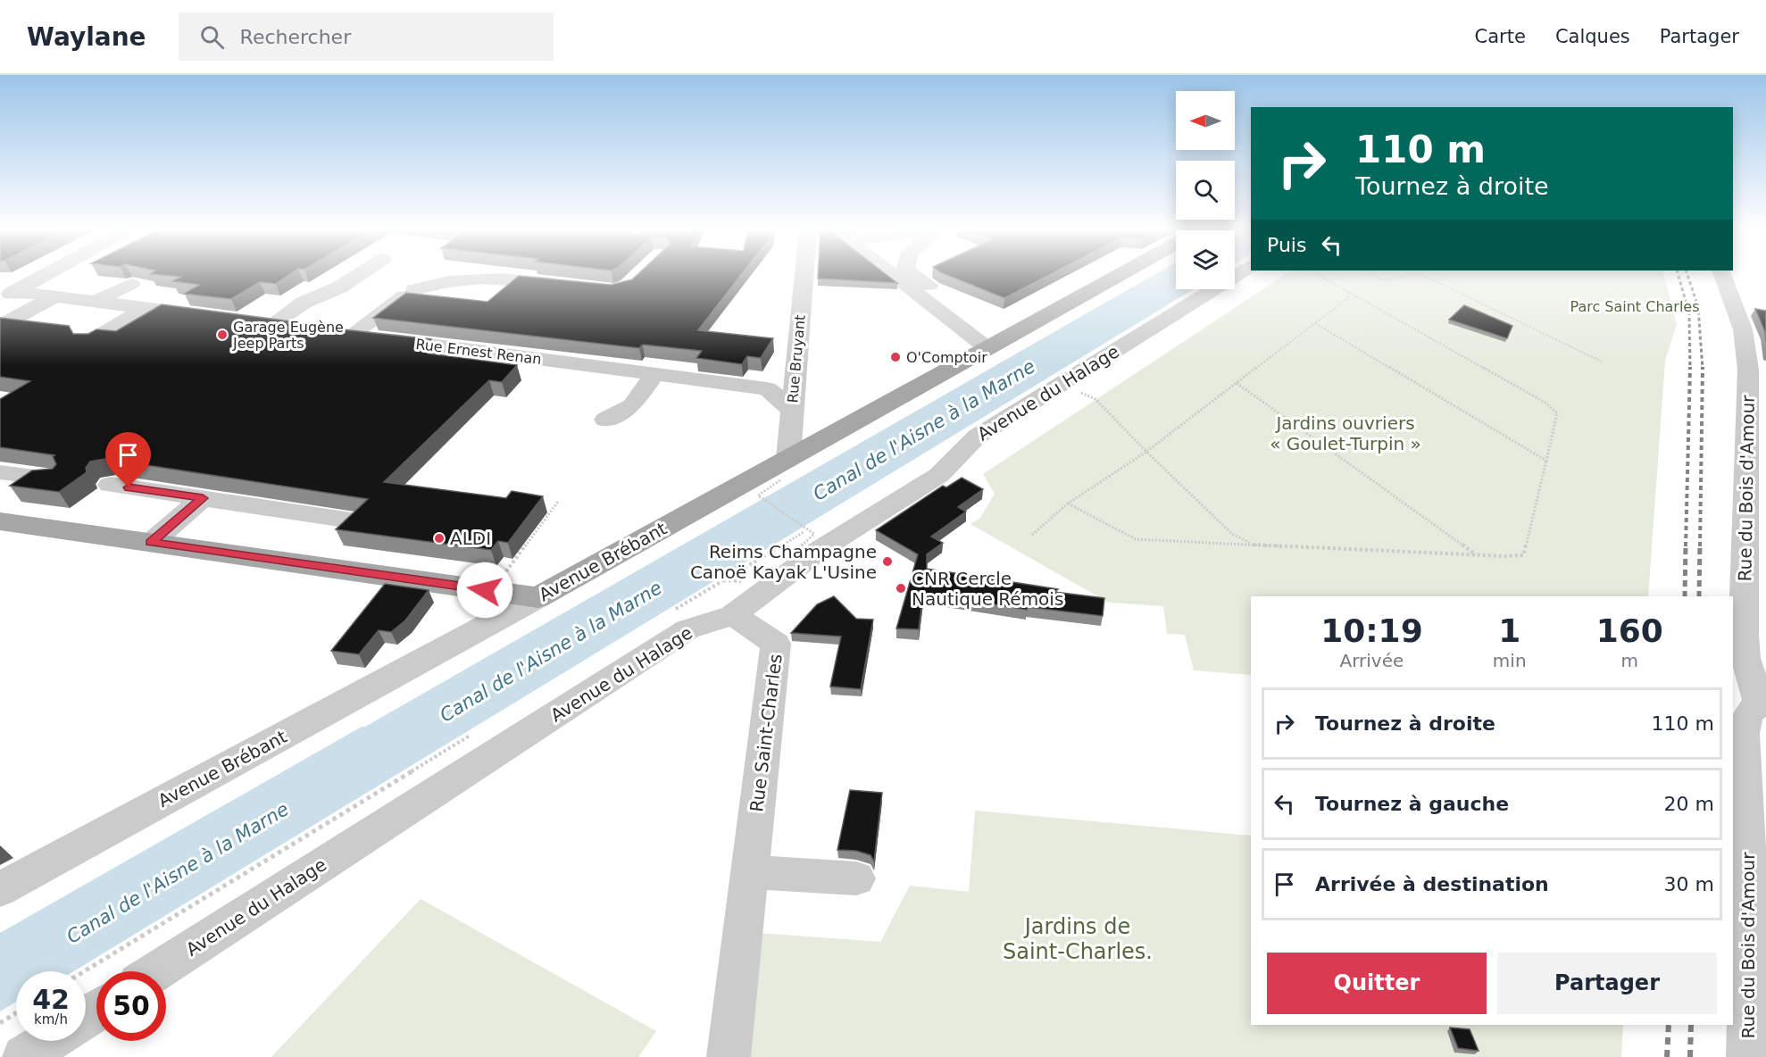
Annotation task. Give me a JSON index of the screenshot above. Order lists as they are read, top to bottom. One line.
{"streets":{"main road":["Avenue Brébant"],"street":["Rue Ernest Renan","Rue Bruyant","Avenue du Halage","Rue du Bois d'Amour","Rue Saint-Charles"]},"crossings":[["Rue Ernest Renan","Rue Bruyant"],["Rue Bruyant","Avenue Brébant"],["Avenue du Halage","Rue Saint-Charles"]],"water":["Canal de l'Aisne à la Marne"],"parks":["Parc Saint Charles","Jardins ouvriers « Goulet-Turpin »","Jardins de Saint-Charles."],"places":["Garage Eugène Jeep Parts","O'Comptoir","ALDI","Reims Champagne Canoë Kayak L'Usine","CNR Cercle Nautique Rémois"],"north":"left","page":{"header":"Waylane","search":"Rechercher","nav":["Carte","Calques","Partager"],"turn":["110 m","Tournez à droite"],"then":"Puis","eta":["10:19","Arrivée","1","min","160","m"],"list":[{"name":"Tournez à droite","value":"110 m"},{"name":"Tournez à gauche","value":"20 m"},{"name":"Arrivée à destination","value":"30 m"}],"buttons":["Quitter","Partager"],"speed":"42 km/h","limit":"50"}}
